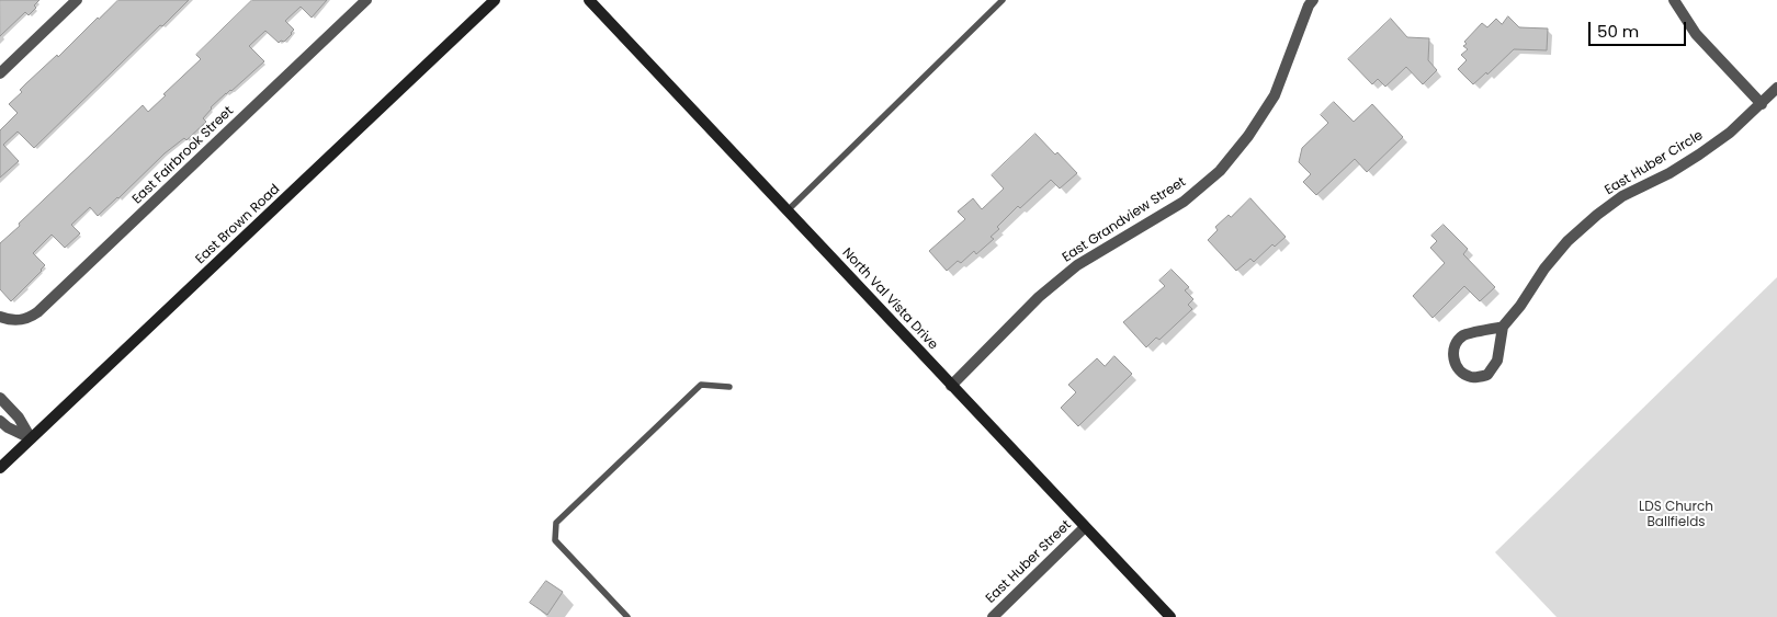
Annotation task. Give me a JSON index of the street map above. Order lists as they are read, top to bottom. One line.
{"streets":{"main road":["East Brown Road","North Val Vista Drive"],"street":["East Fairbrook Street","East Huber Circle","East Grandview Street","East Huber Street"]},"crossings":[["East Grandview Street","North Val Vista Drive"],["North Val Vista Drive","East Huber Street"]],"parks":["LDS Church Ballfields"],"scale_bar":"50 m"}
